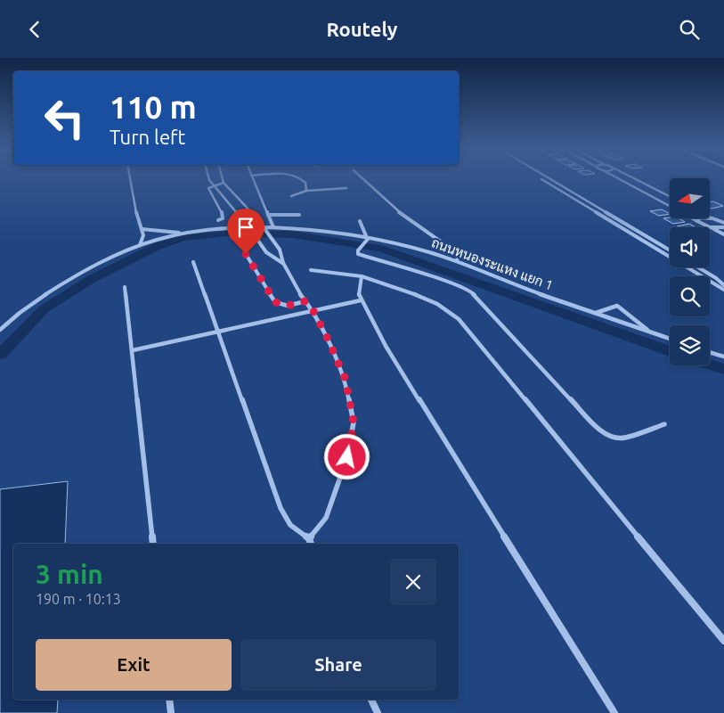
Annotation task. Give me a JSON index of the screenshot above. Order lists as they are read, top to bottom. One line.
{"streets":{"street":["ถนนหนองระแหง แยก 1"]},"north":"left","page":{"header":"Routely","turn":["110 m","Turn left"],"heading":["3 min","190 m · 10:13"],"buttons":["Exit","Share"]}}
